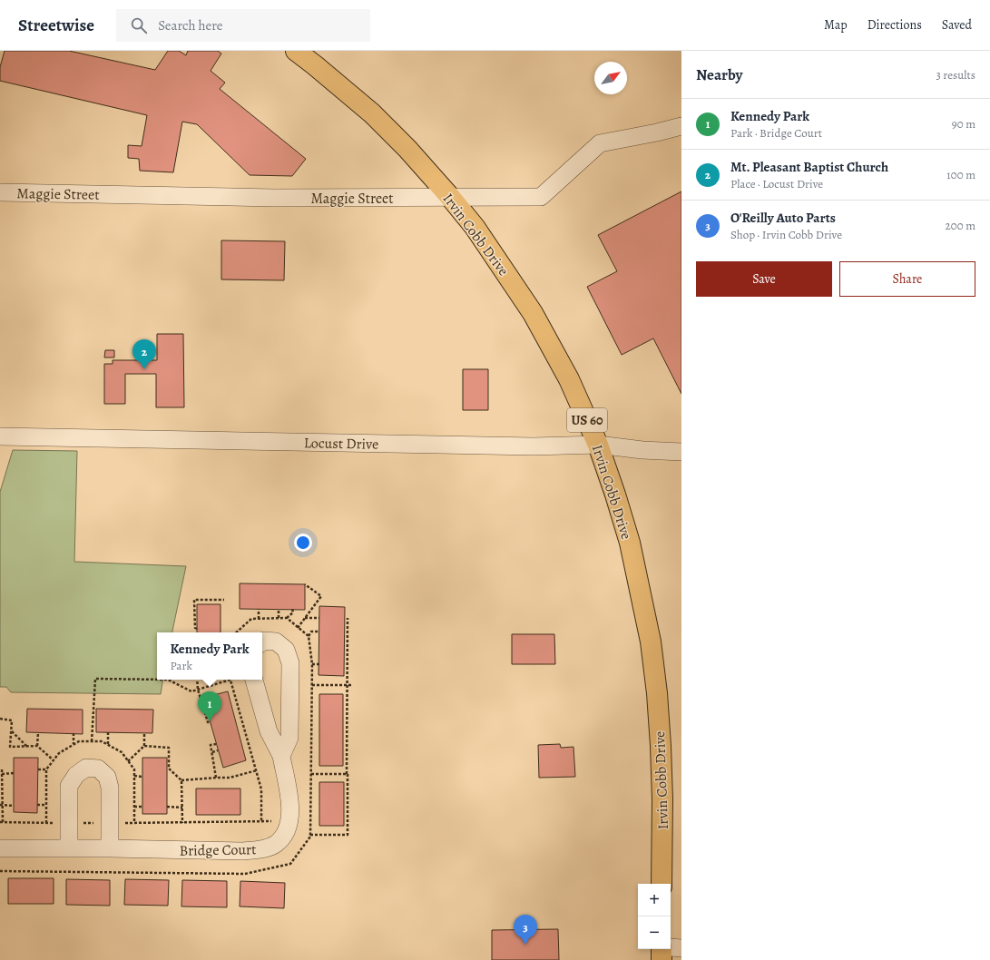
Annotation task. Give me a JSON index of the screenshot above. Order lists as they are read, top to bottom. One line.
{"streets":{"main road":["Irvin Cobb Drive","US 60"],"street":["Maggie Street","Locust Drive","Bridge Court"]},"crossings":[["Maggie Street","Irvin Cobb Drive"],["Irvin Cobb Drive","Locust Drive"]],"north":"top right","page":{"header":"Streetwise","search":"Search here","nav":["Map","Directions","Saved"],"heading":["Nearby","3 results"],"list":[{"mark":"1","name":"Kennedy Park","note":"Park · Bridge Court","value":"90 m"},{"mark":"2","name":"Mt. Pleasant Baptist Church","note":"Place · Locust Drive","value":"100 m"},{"mark":"3","name":"O'Reilly Auto Parts","note":"Shop · Irvin Cobb Drive","value":"200 m"}],"buttons":["Save","Share"],"pins":["2","1","3"],"popup":["Kennedy Park","Park"],"map_buttons":["+","−"]}}
